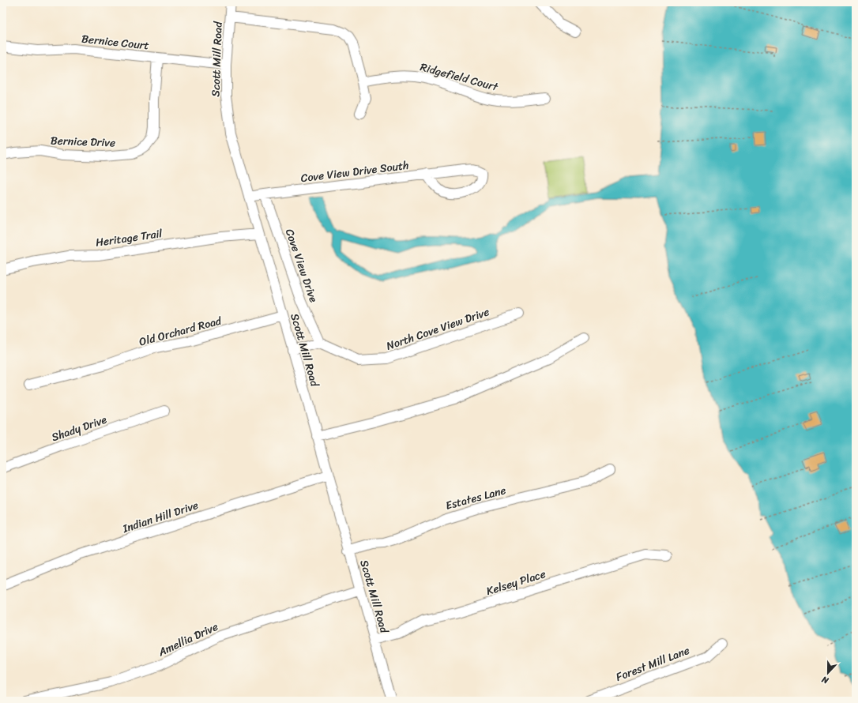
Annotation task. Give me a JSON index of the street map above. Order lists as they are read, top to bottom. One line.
{"streets":{"street":["Bernice Court","Scott Mill Road","Ridgefield Court","Bernice Drive","Cove View Drive South","Heritage Trail","Cove View Drive","North Cove View Drive","Old Orchard Road","Shady Drive","Estates Lane","Indian Hill Drive","Kelsey Place","Amellia Drive","Forest Mill Lane"]},"crossings":[["Bernice Court","Scott Mill Road"],["Bernice Court","Bernice Drive"],["Scott Mill Road","Cove View Drive South"],["Scott Mill Road","Heritage Trail"],["Scott Mill Road","Old Orchard Road"],["Scott Mill Road","Estates Lane"],["Scott Mill Road","Indian Hill Drive"],["Scott Mill Road","Kelsey Place"],["Scott Mill Road","Amellia Drive"],["Cove View Drive South","Cove View Drive"],["Cove View Drive","North Cove View Drive"]],"north":"bottom"}
